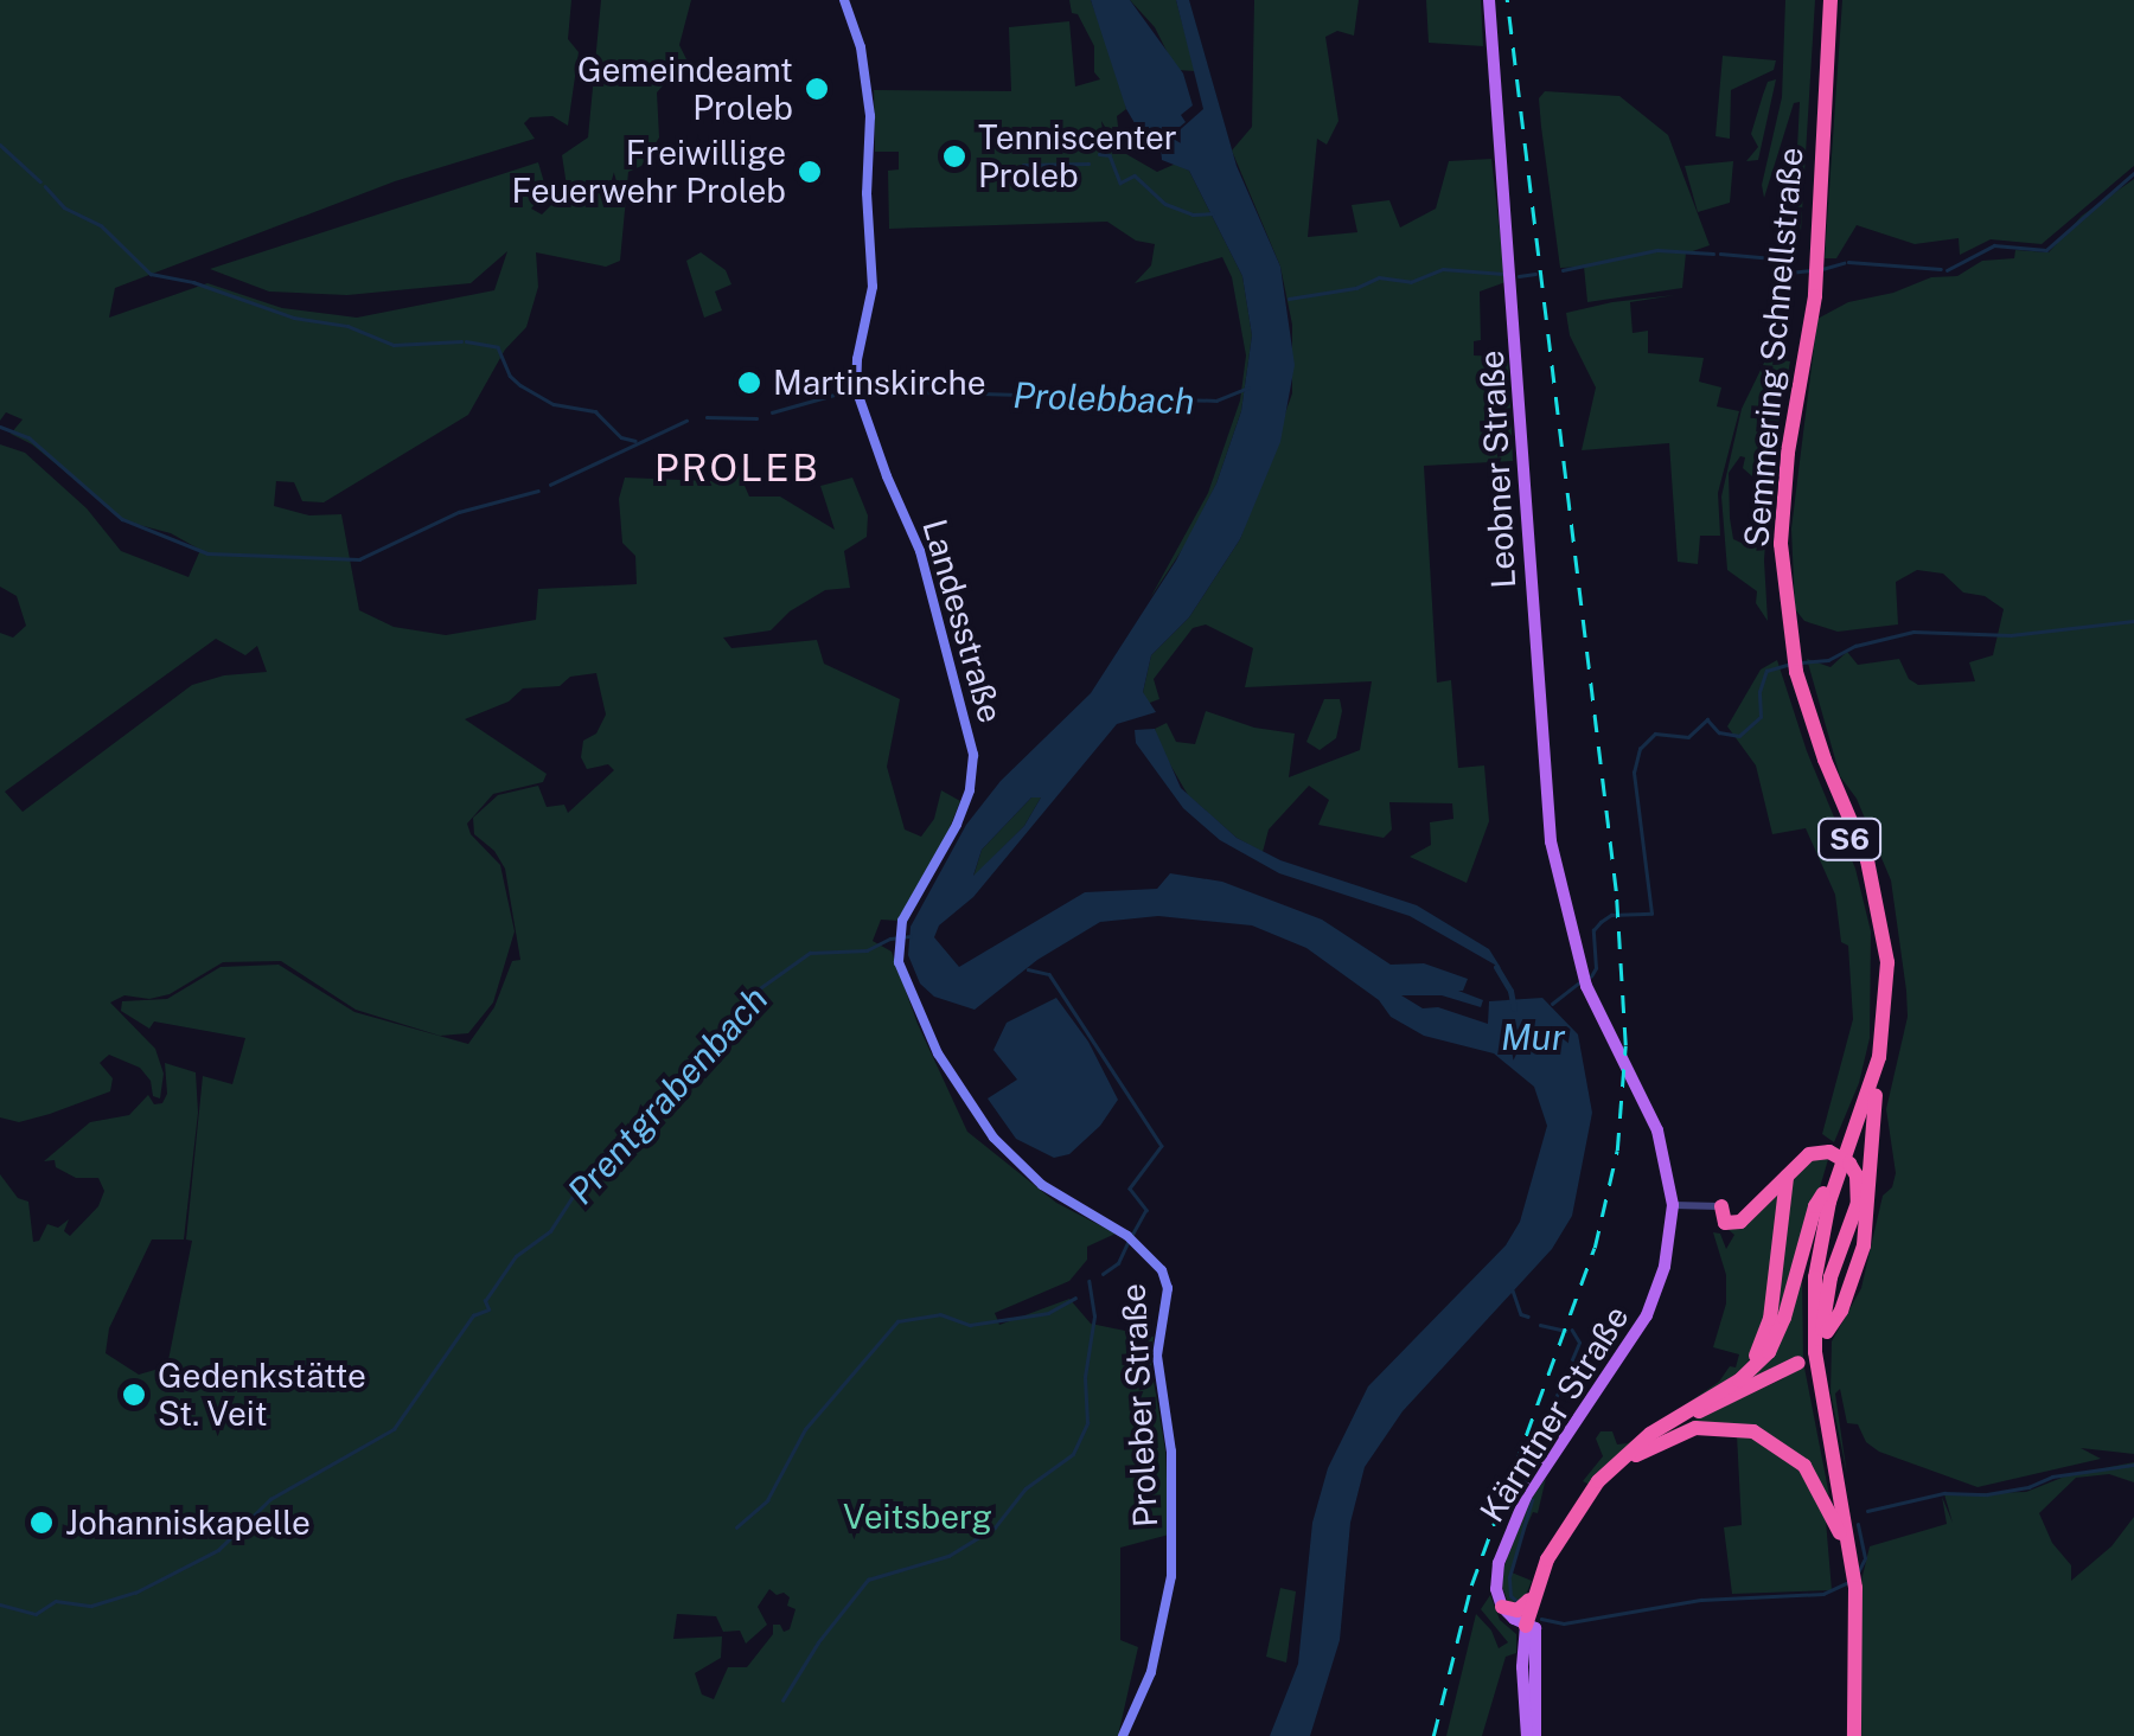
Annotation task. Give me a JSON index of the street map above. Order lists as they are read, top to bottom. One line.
{"streets":{"highway":["Semmering Schnellstraße","S6"],"main road":["Leobner Straße","Landesstraße","Proleber Straße","Kärntner Straße"]},"crossings":[["Leobner Straße","Kärntner Straße"],["Landesstraße","Proleber Straße"]],"districts":["PROLEB"],"water":["Prolebbach","Mur","Prentgrabenbach"],"parks":["Veitsberg"],"places":["Gemeindeamt Proleb","Tenniscenter Proleb","Freiwillige Feuerwehr Proleb","Martinskirche","Gedenkstätte St. Veit","Johanniskapelle"]}
